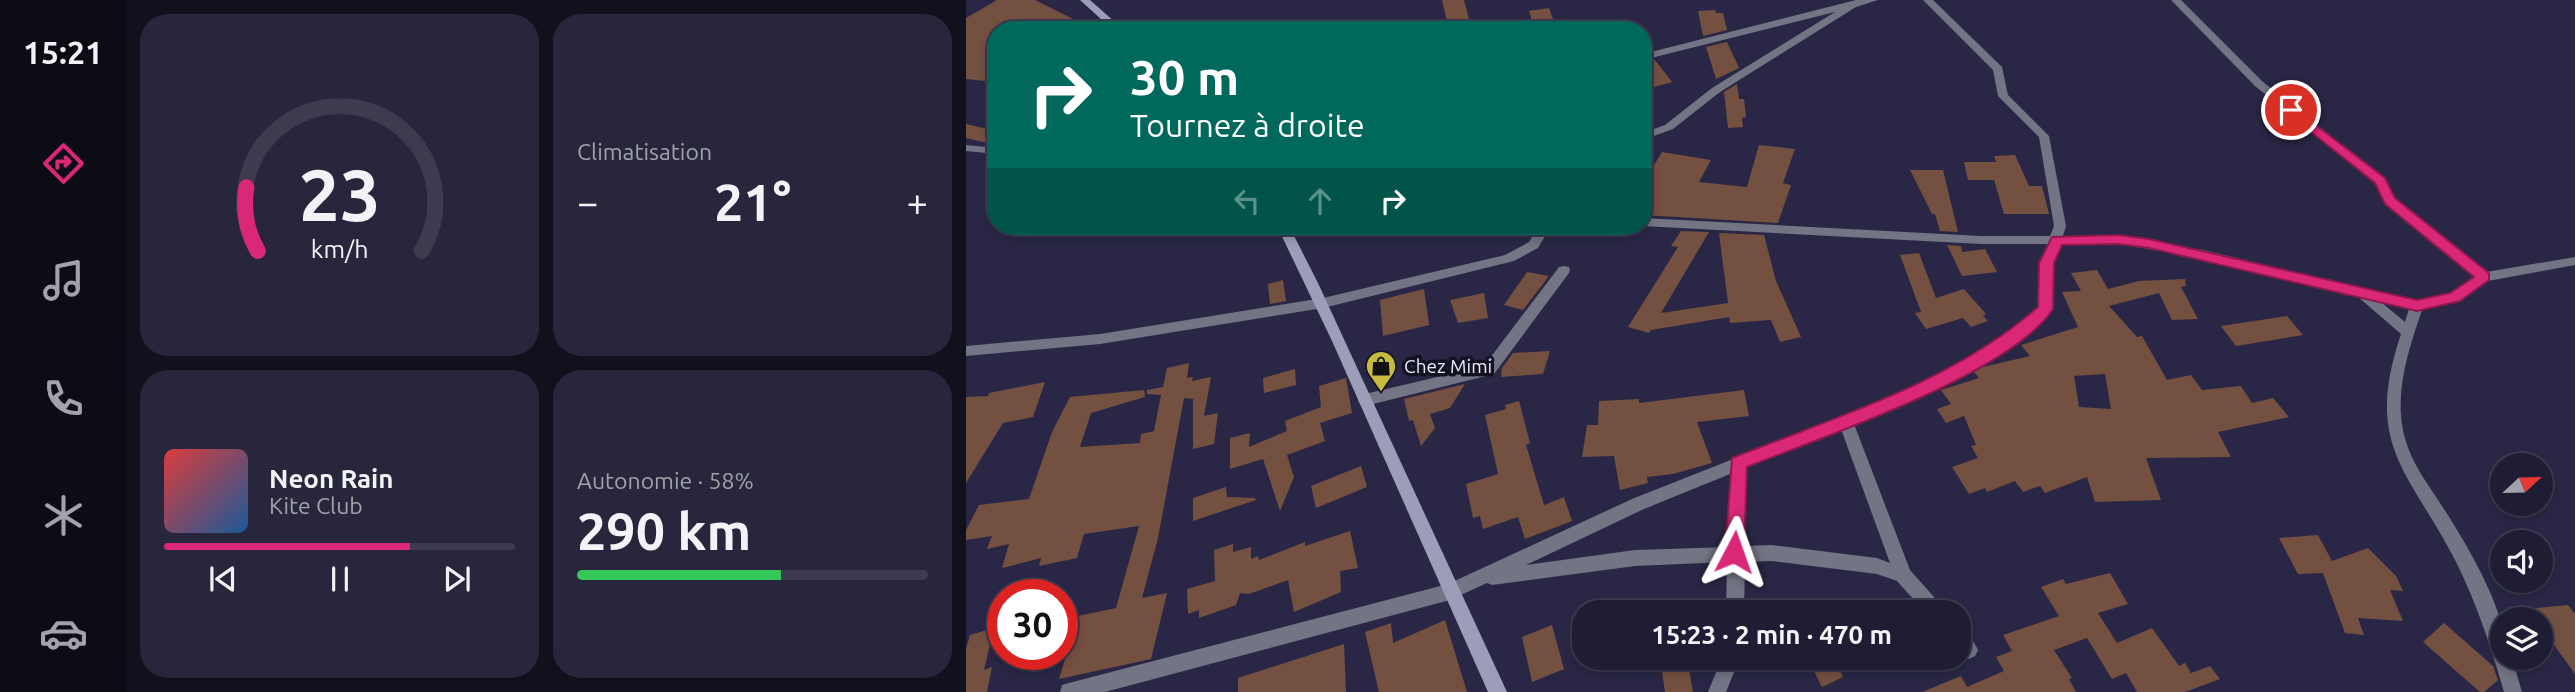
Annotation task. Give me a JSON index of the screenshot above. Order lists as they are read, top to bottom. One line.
{"places":{"shop":["Chez Mimi"]},"north":"right","page":{"tabs":"15:21","tile":["Climatisation",["Autonomie · 58%","290 km"]],"turn":["30 m","Tournez à droite"],"heat":["−","21°","+"],"song":["Neon Rain","Kite Club"],"limit":"30","trip":"15:23 · 2 min · 470 m","gauge":["23","km/h"]}}
